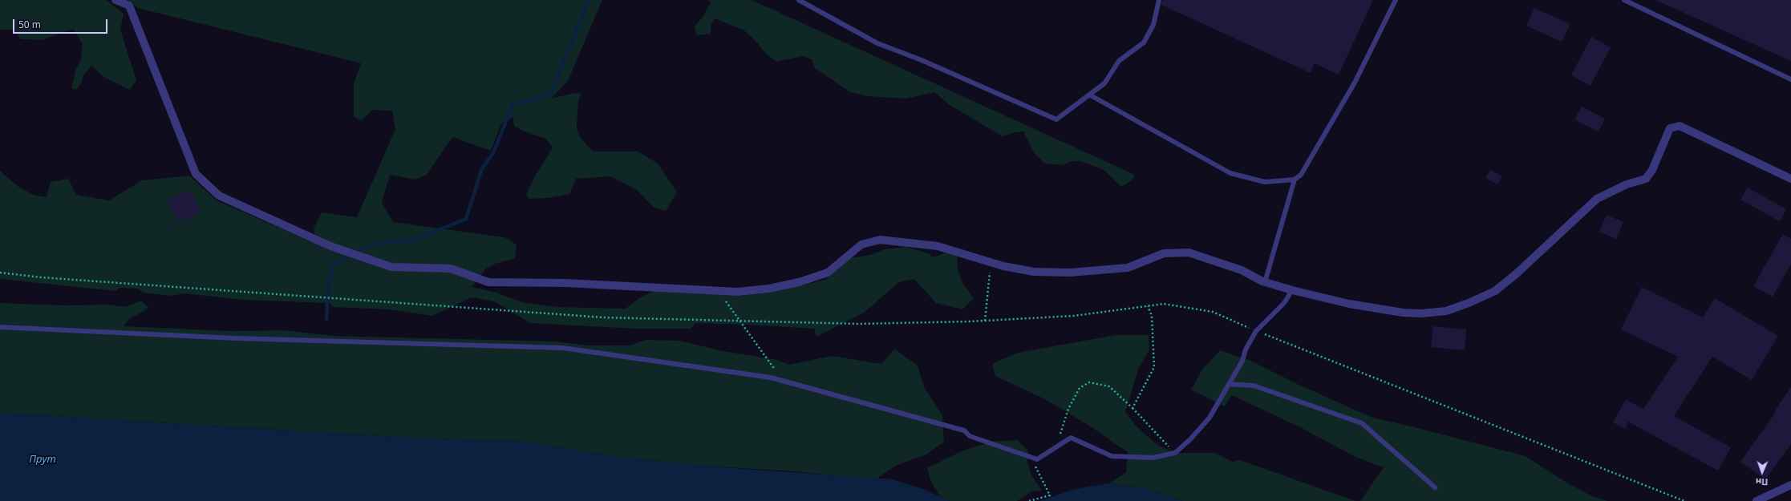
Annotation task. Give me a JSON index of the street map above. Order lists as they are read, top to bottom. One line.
{"water":["Прут"],"scale_bar":"50 m","north":"bottom"}
